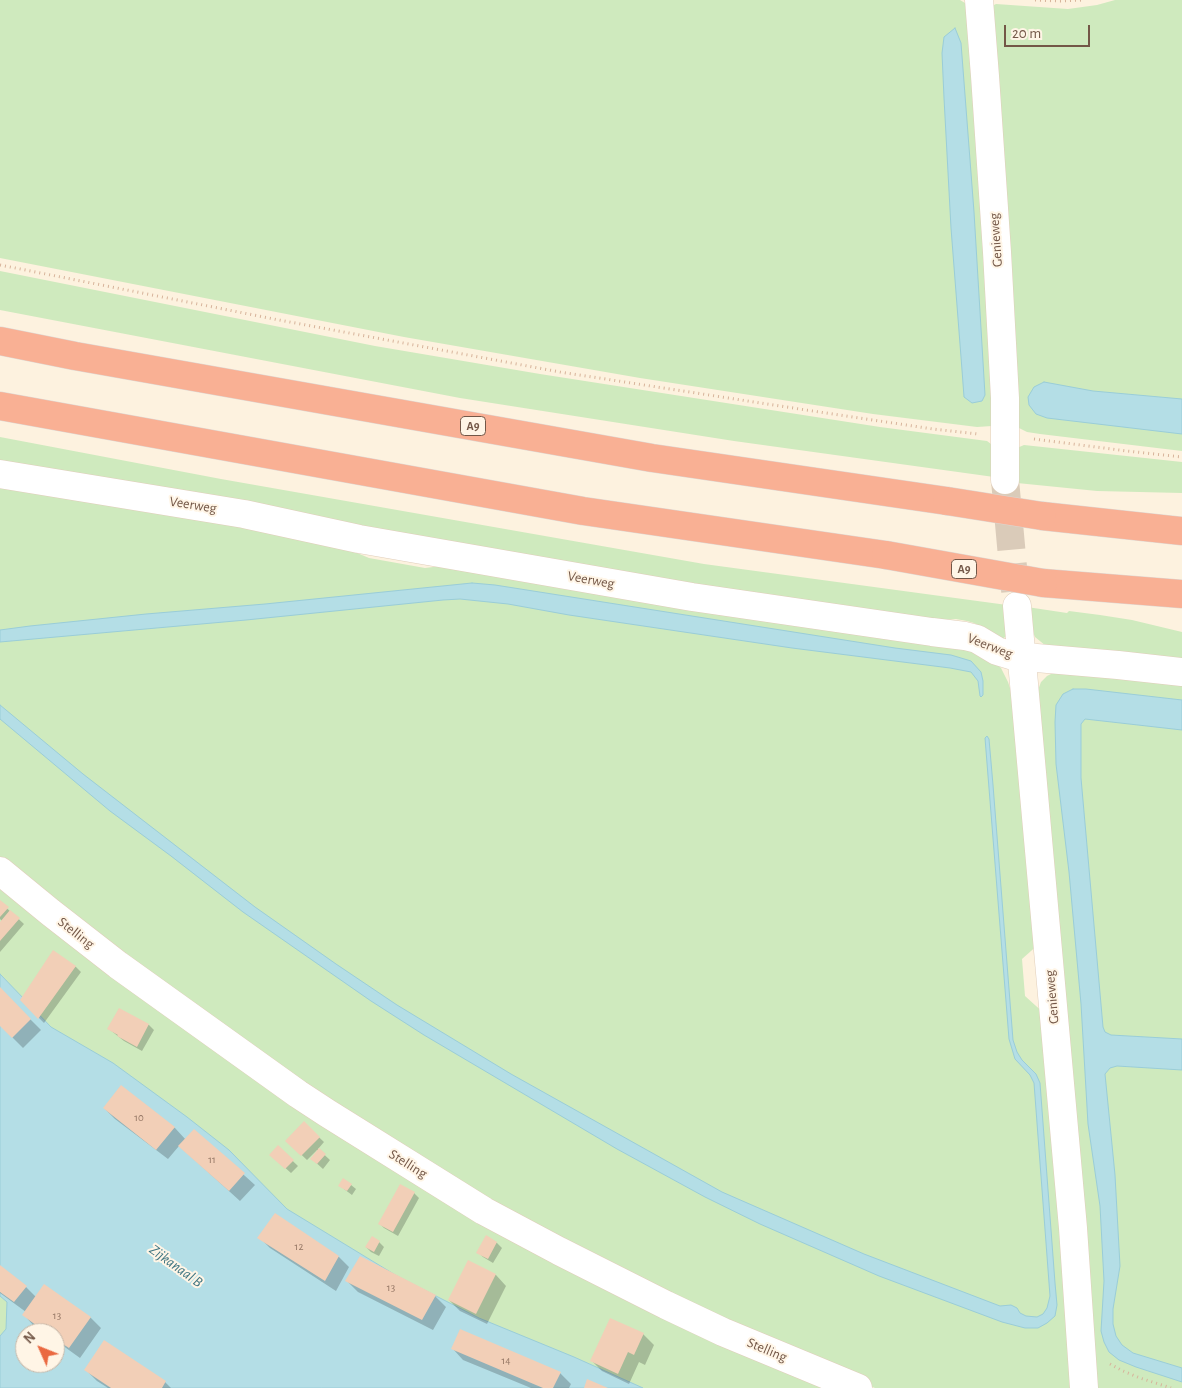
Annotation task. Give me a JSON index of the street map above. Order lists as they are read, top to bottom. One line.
{"streets":{"highway":["A9"],"street":["Genieweg","Veerweg","Stelling"]},"crossings":[["Genieweg","Veerweg"]],"water":["Zijkanaal B"],"house_numbers":["10","11","12","13","13","14"],"scale_bar":"20 m","north":"top left"}
